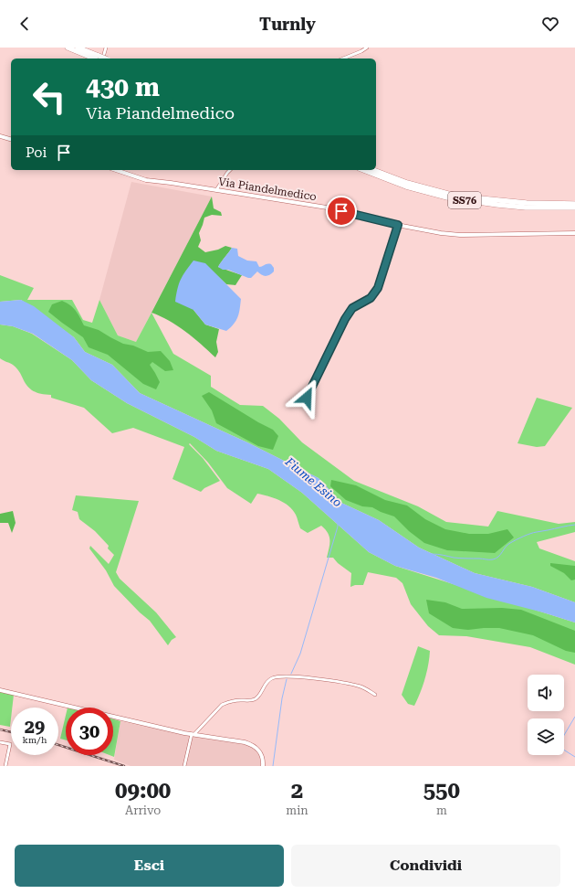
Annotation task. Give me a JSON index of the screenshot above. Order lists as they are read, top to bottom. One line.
{"streets":{"highway":["SS76"],"main road":["Via Piandelmedico"]},"water":["Fiume Esino"],"page":{"header":"Turnly","turn":["430 m","Via Piandelmedico"],"then":"Poi","speed":"29 km/h","limit":"30","eta":["09:00","Arrivo","2","min","550","m"],"buttons":["Esci","Condividi"]}}
